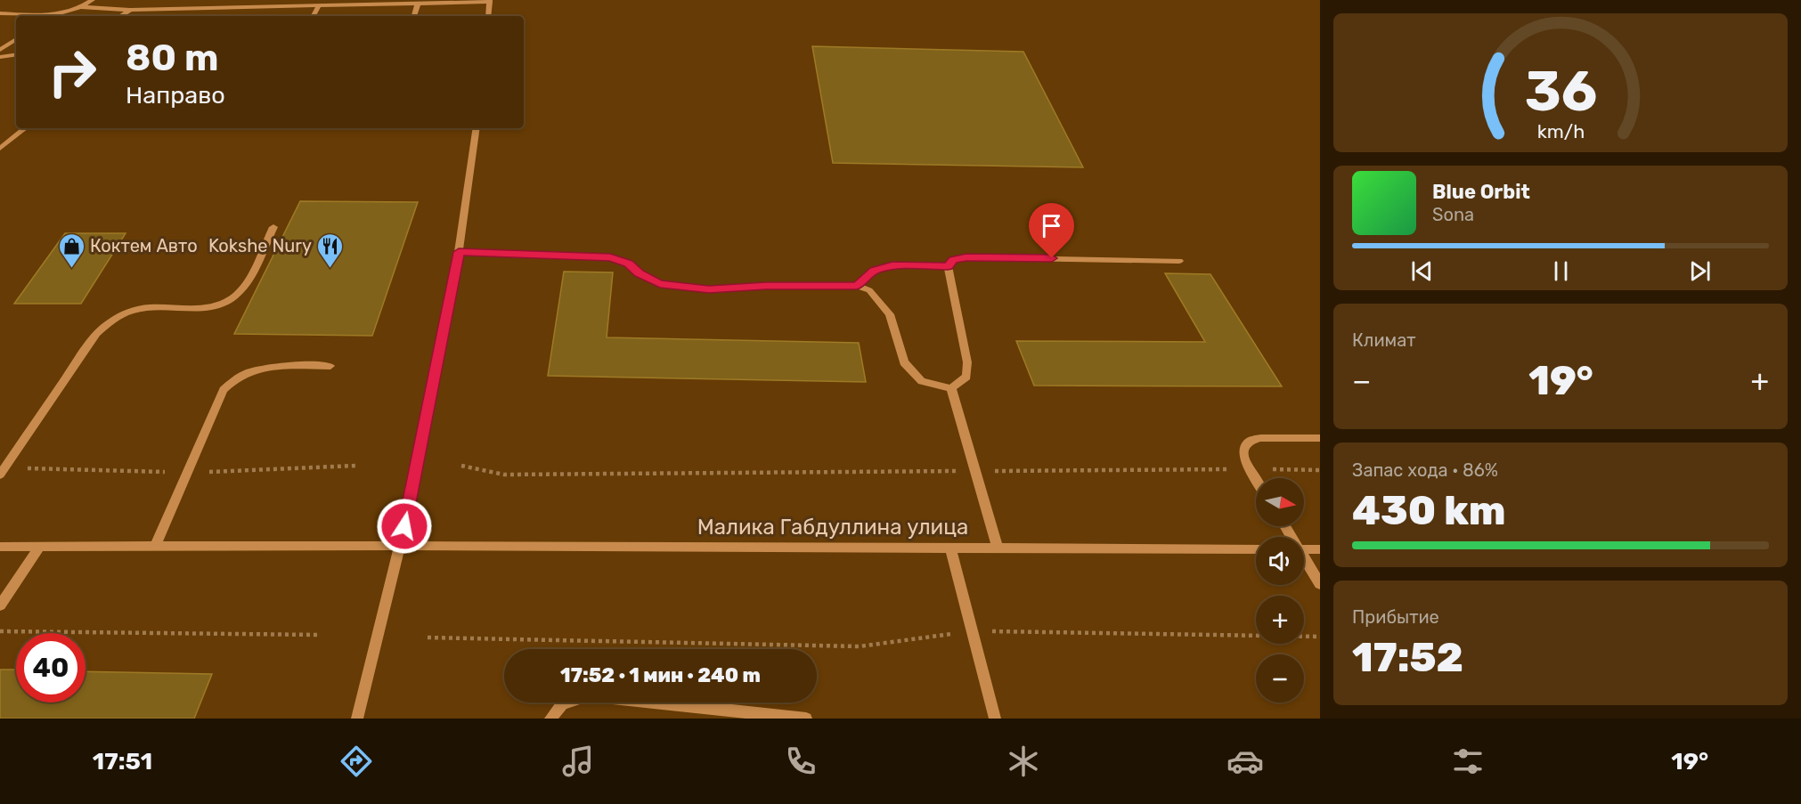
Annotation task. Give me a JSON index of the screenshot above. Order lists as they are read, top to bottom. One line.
{"streets":{"street":["Малика Габдуллина улица"]},"places":{"shop":["Коктем Авто"],"restaurant":["Kokshe Nury"]},"north":"right","page":{"turn":["80 m","Направо"],"song":["Blue Orbit","Sona"],"tile":["Климат",["Запас хода · 86%","430 km"],["Прибытие","17:52"]],"heat":["−","19°","+"],"map_buttons":["+","−"],"limit":"40","trip":"17:52 · 1 мин · 240 m","tabs":["17:51","19°"],"gauge":["36","km/h"]}}
